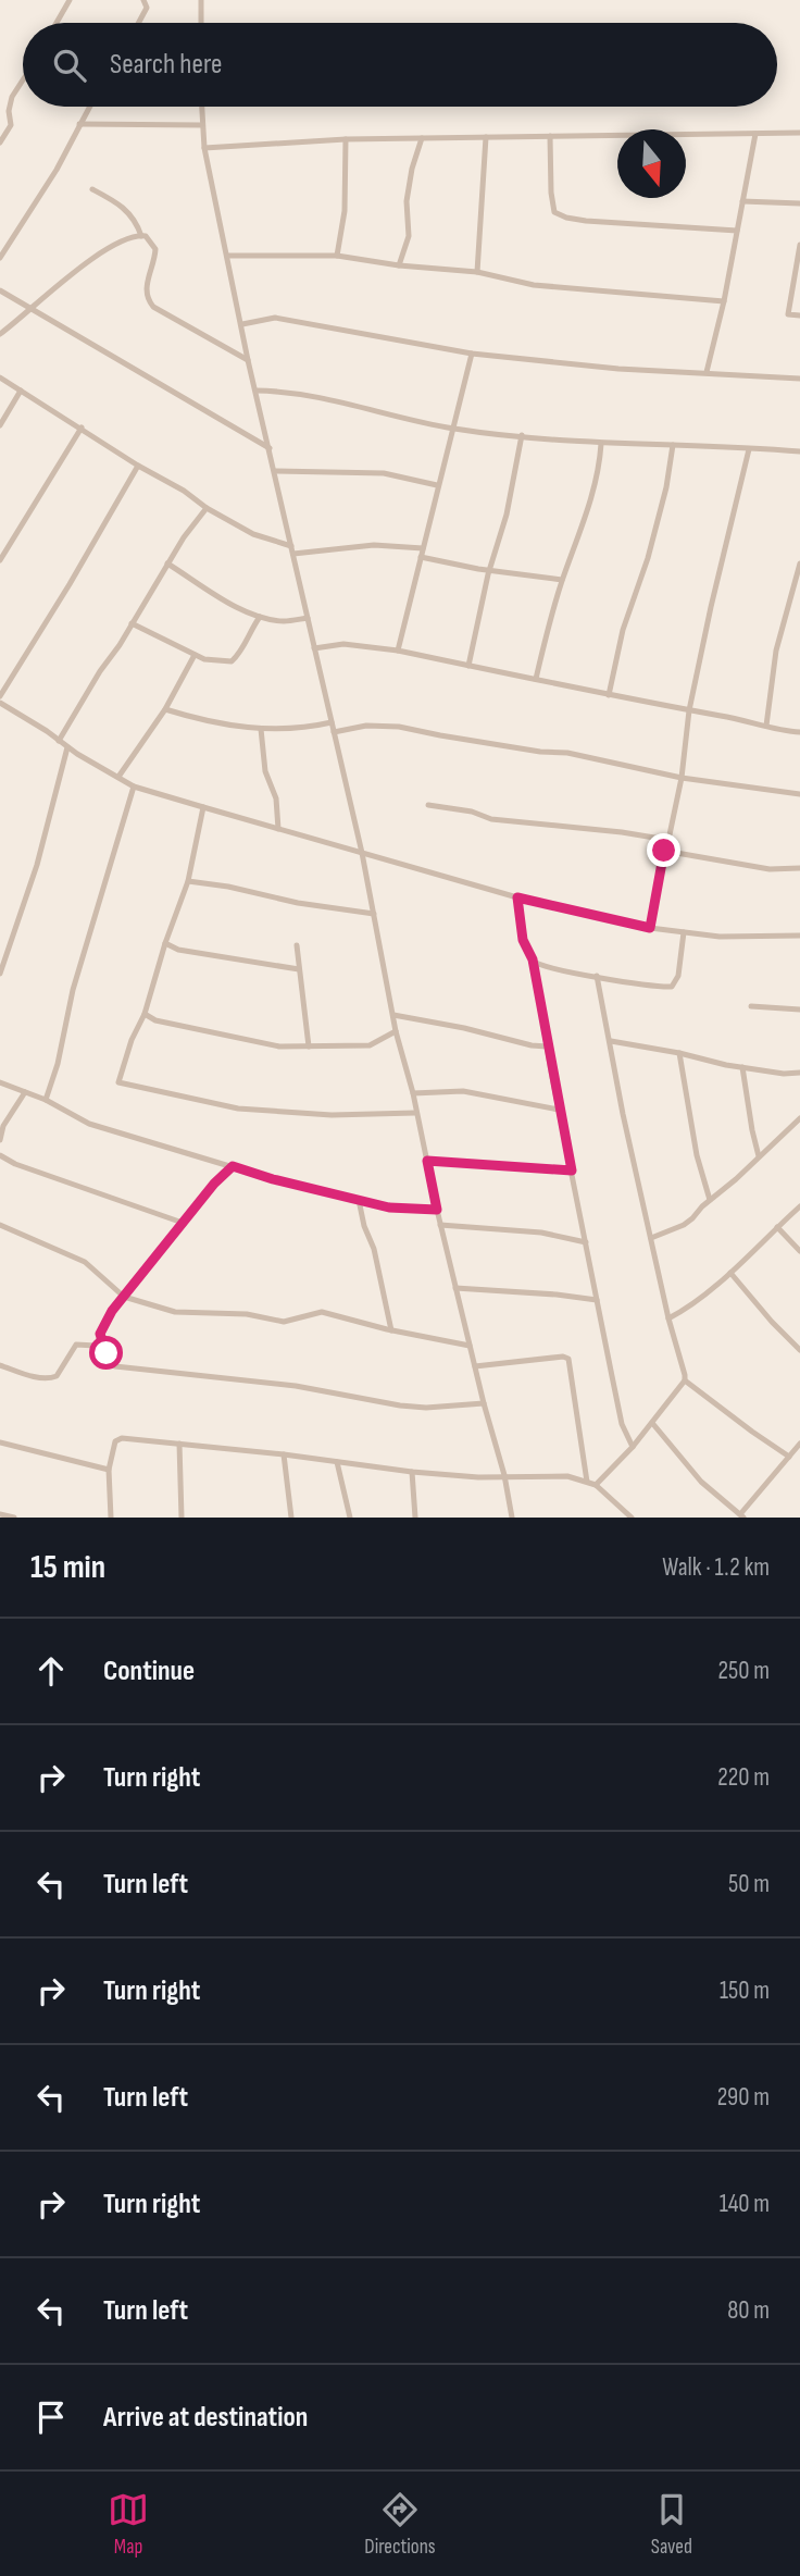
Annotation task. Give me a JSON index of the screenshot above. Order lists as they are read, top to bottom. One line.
{"north":"bottom","page":{"search":"Search here","heading":["15 min","Walk · 1.2 km"],"list":[["Continue","250 m"],["Turn right","220 m"],["Turn left","50 m"],["Turn right","150 m"],["Turn left","290 m"],["Turn right","140 m"],["Turn left","80 m"],"Arrive at destination"],"nav":["Map","Directions","Saved"]}}
